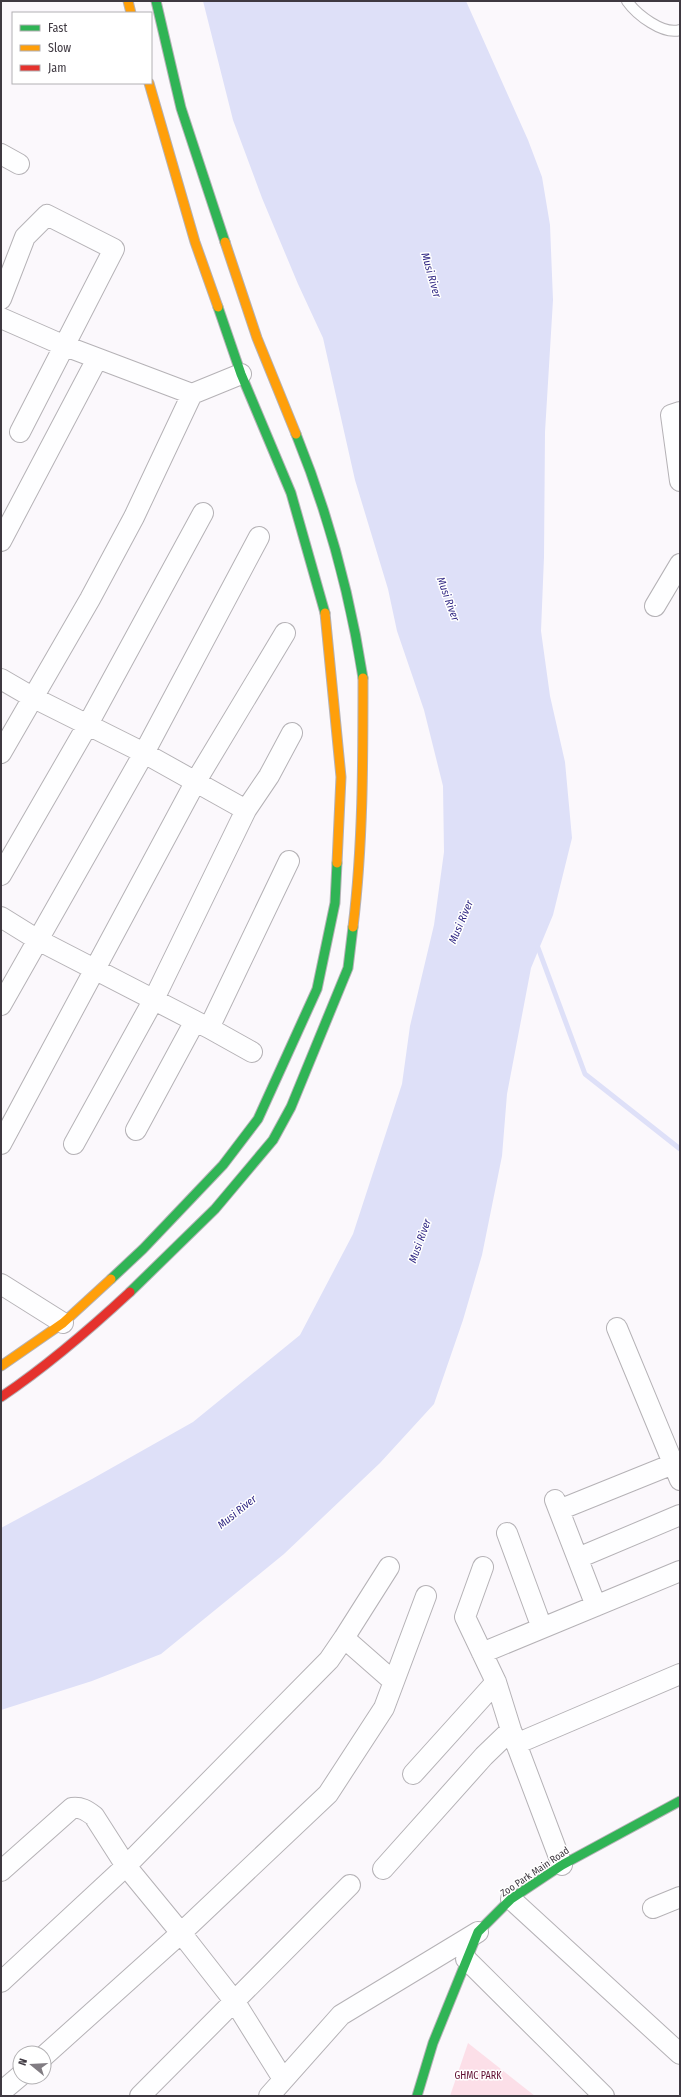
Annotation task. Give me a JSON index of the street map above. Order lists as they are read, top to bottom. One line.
{"streets":{"street":["Zoo Park Main Road"]},"water":["Musi River"],"parks":["GHMC PARK"],"legend":["Fast","Slow","Jam"],"north":"left"}
